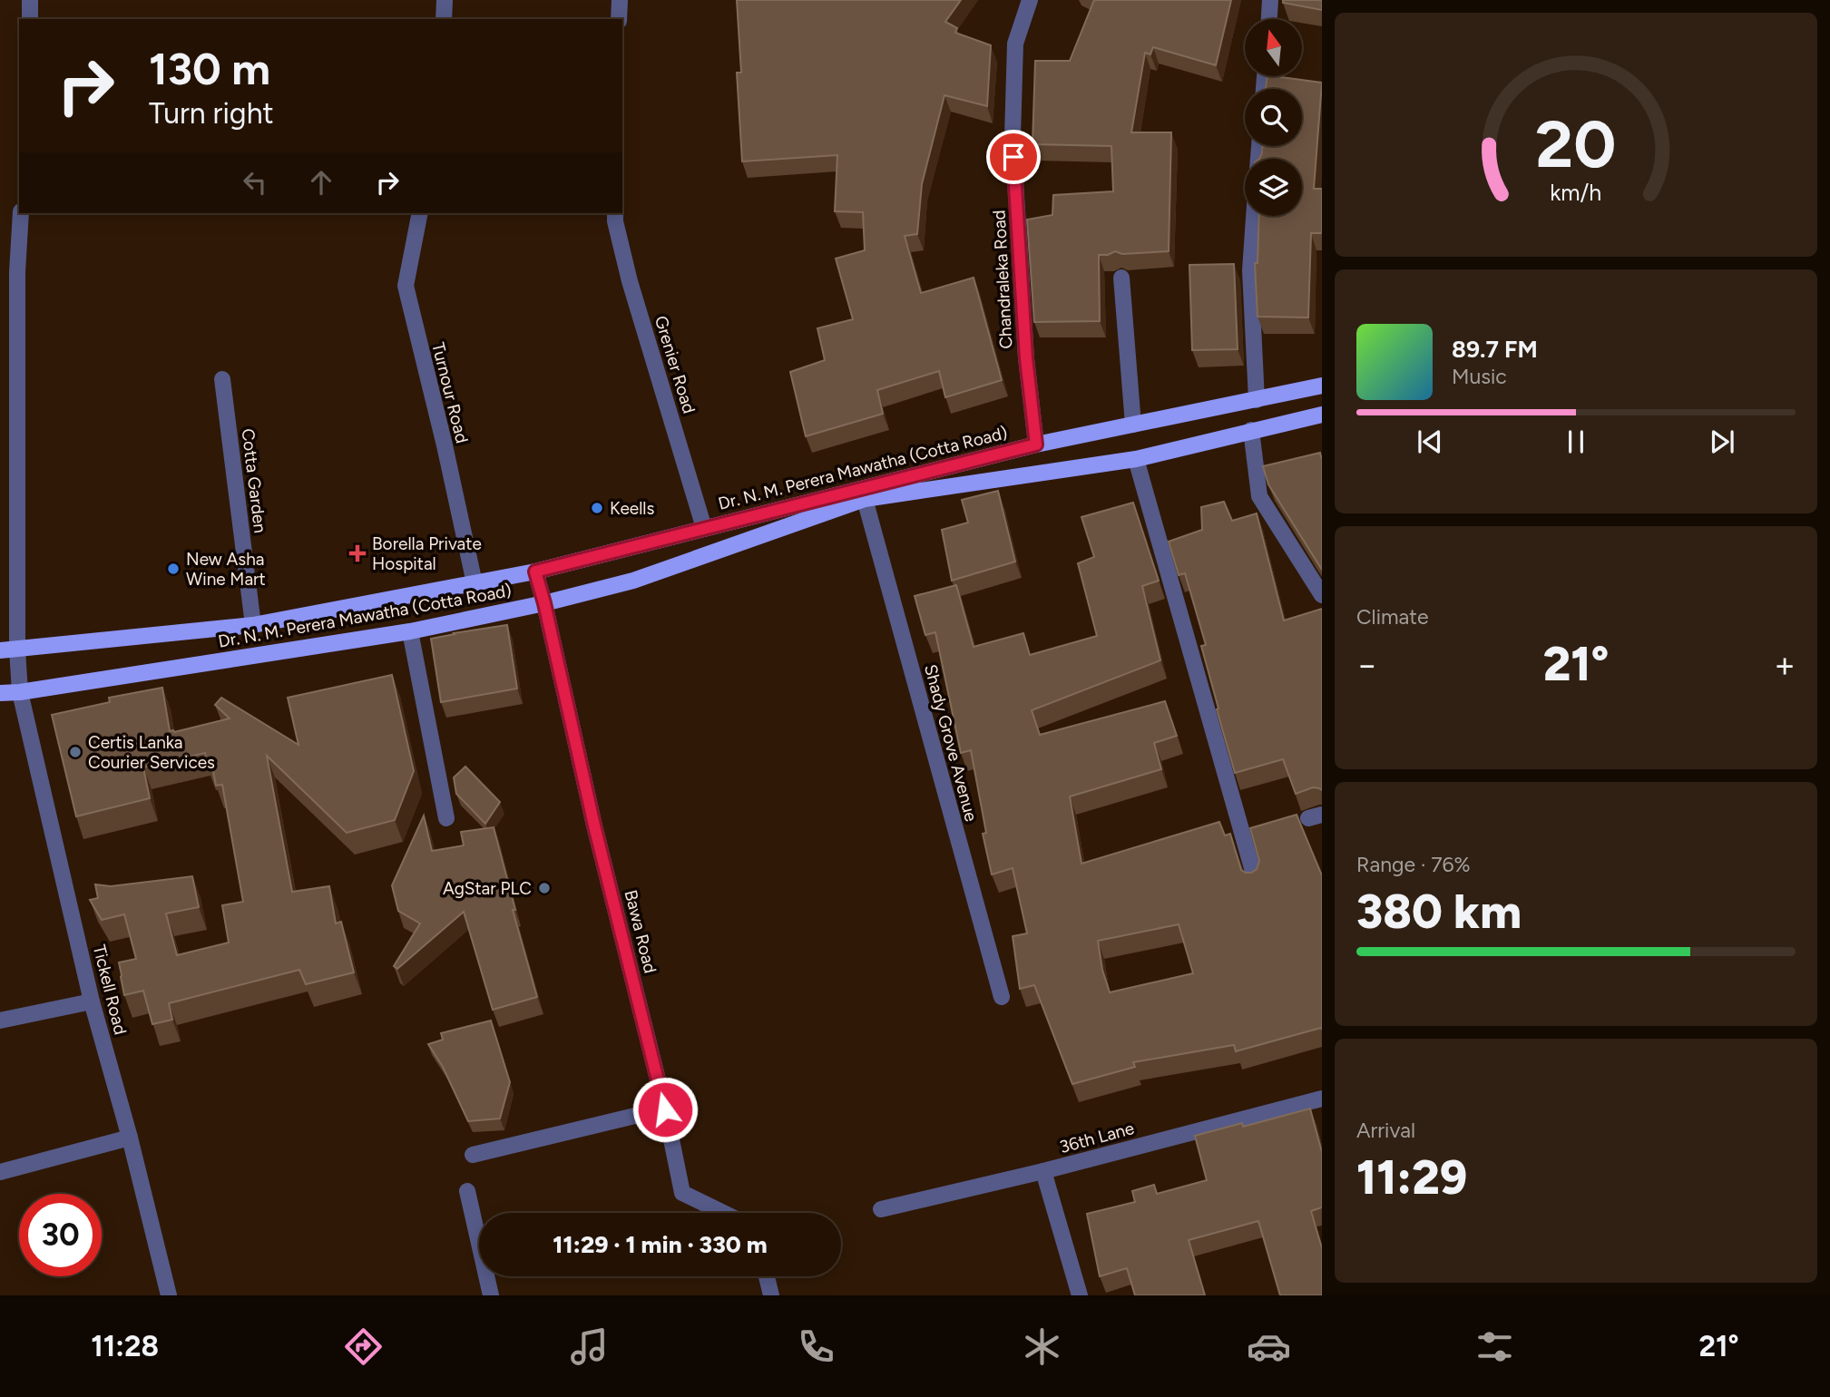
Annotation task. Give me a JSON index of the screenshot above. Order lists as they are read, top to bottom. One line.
{"streets":{"main road":["Dr. N. M. Perera Mawatha (Cotta Road)"],"street":["Chandraleka Road","Grenier Road","Turnour Road","Cotta Garden","Shady Grove Avenue","Bawa Road","Tickell Road","36th Lane"]},"crossings":[["Chandraleka Road","Dr. N. M. Perera Mawatha (Cotta Road)"],["Grenier Road","Dr. N. M. Perera Mawatha (Cotta Road)"],["Turnour Road","Dr. N. M. Perera Mawatha (Cotta Road)"],["Dr. N. M. Perera Mawatha (Cotta Road)","Cotta Garden"],["Dr. N. M. Perera Mawatha (Cotta Road)","Shady Grove Avenue"],["Dr. N. M. Perera Mawatha (Cotta Road)","Bawa Road"],["Dr. N. M. Perera Mawatha (Cotta Road)","Tickell Road"]],"places":{"other":["Keells","New Asha Wine Mart","Certis Lanka Courier Services","AgStar PLC"],"health":["Borella Private Hospital"]},"north":"top","page":{"turn":["130 m","Turn right"],"song":["89.7 FM","Music"],"tile":["Climate",["Range · 76%","380 km"],["Arrival","11:29"]],"heat":["−","21°","+"],"limit":"30","trip":"11:29 · 1 min · 330 m","tabs":["11:28","21°"],"gauge":["20","km/h"]}}
